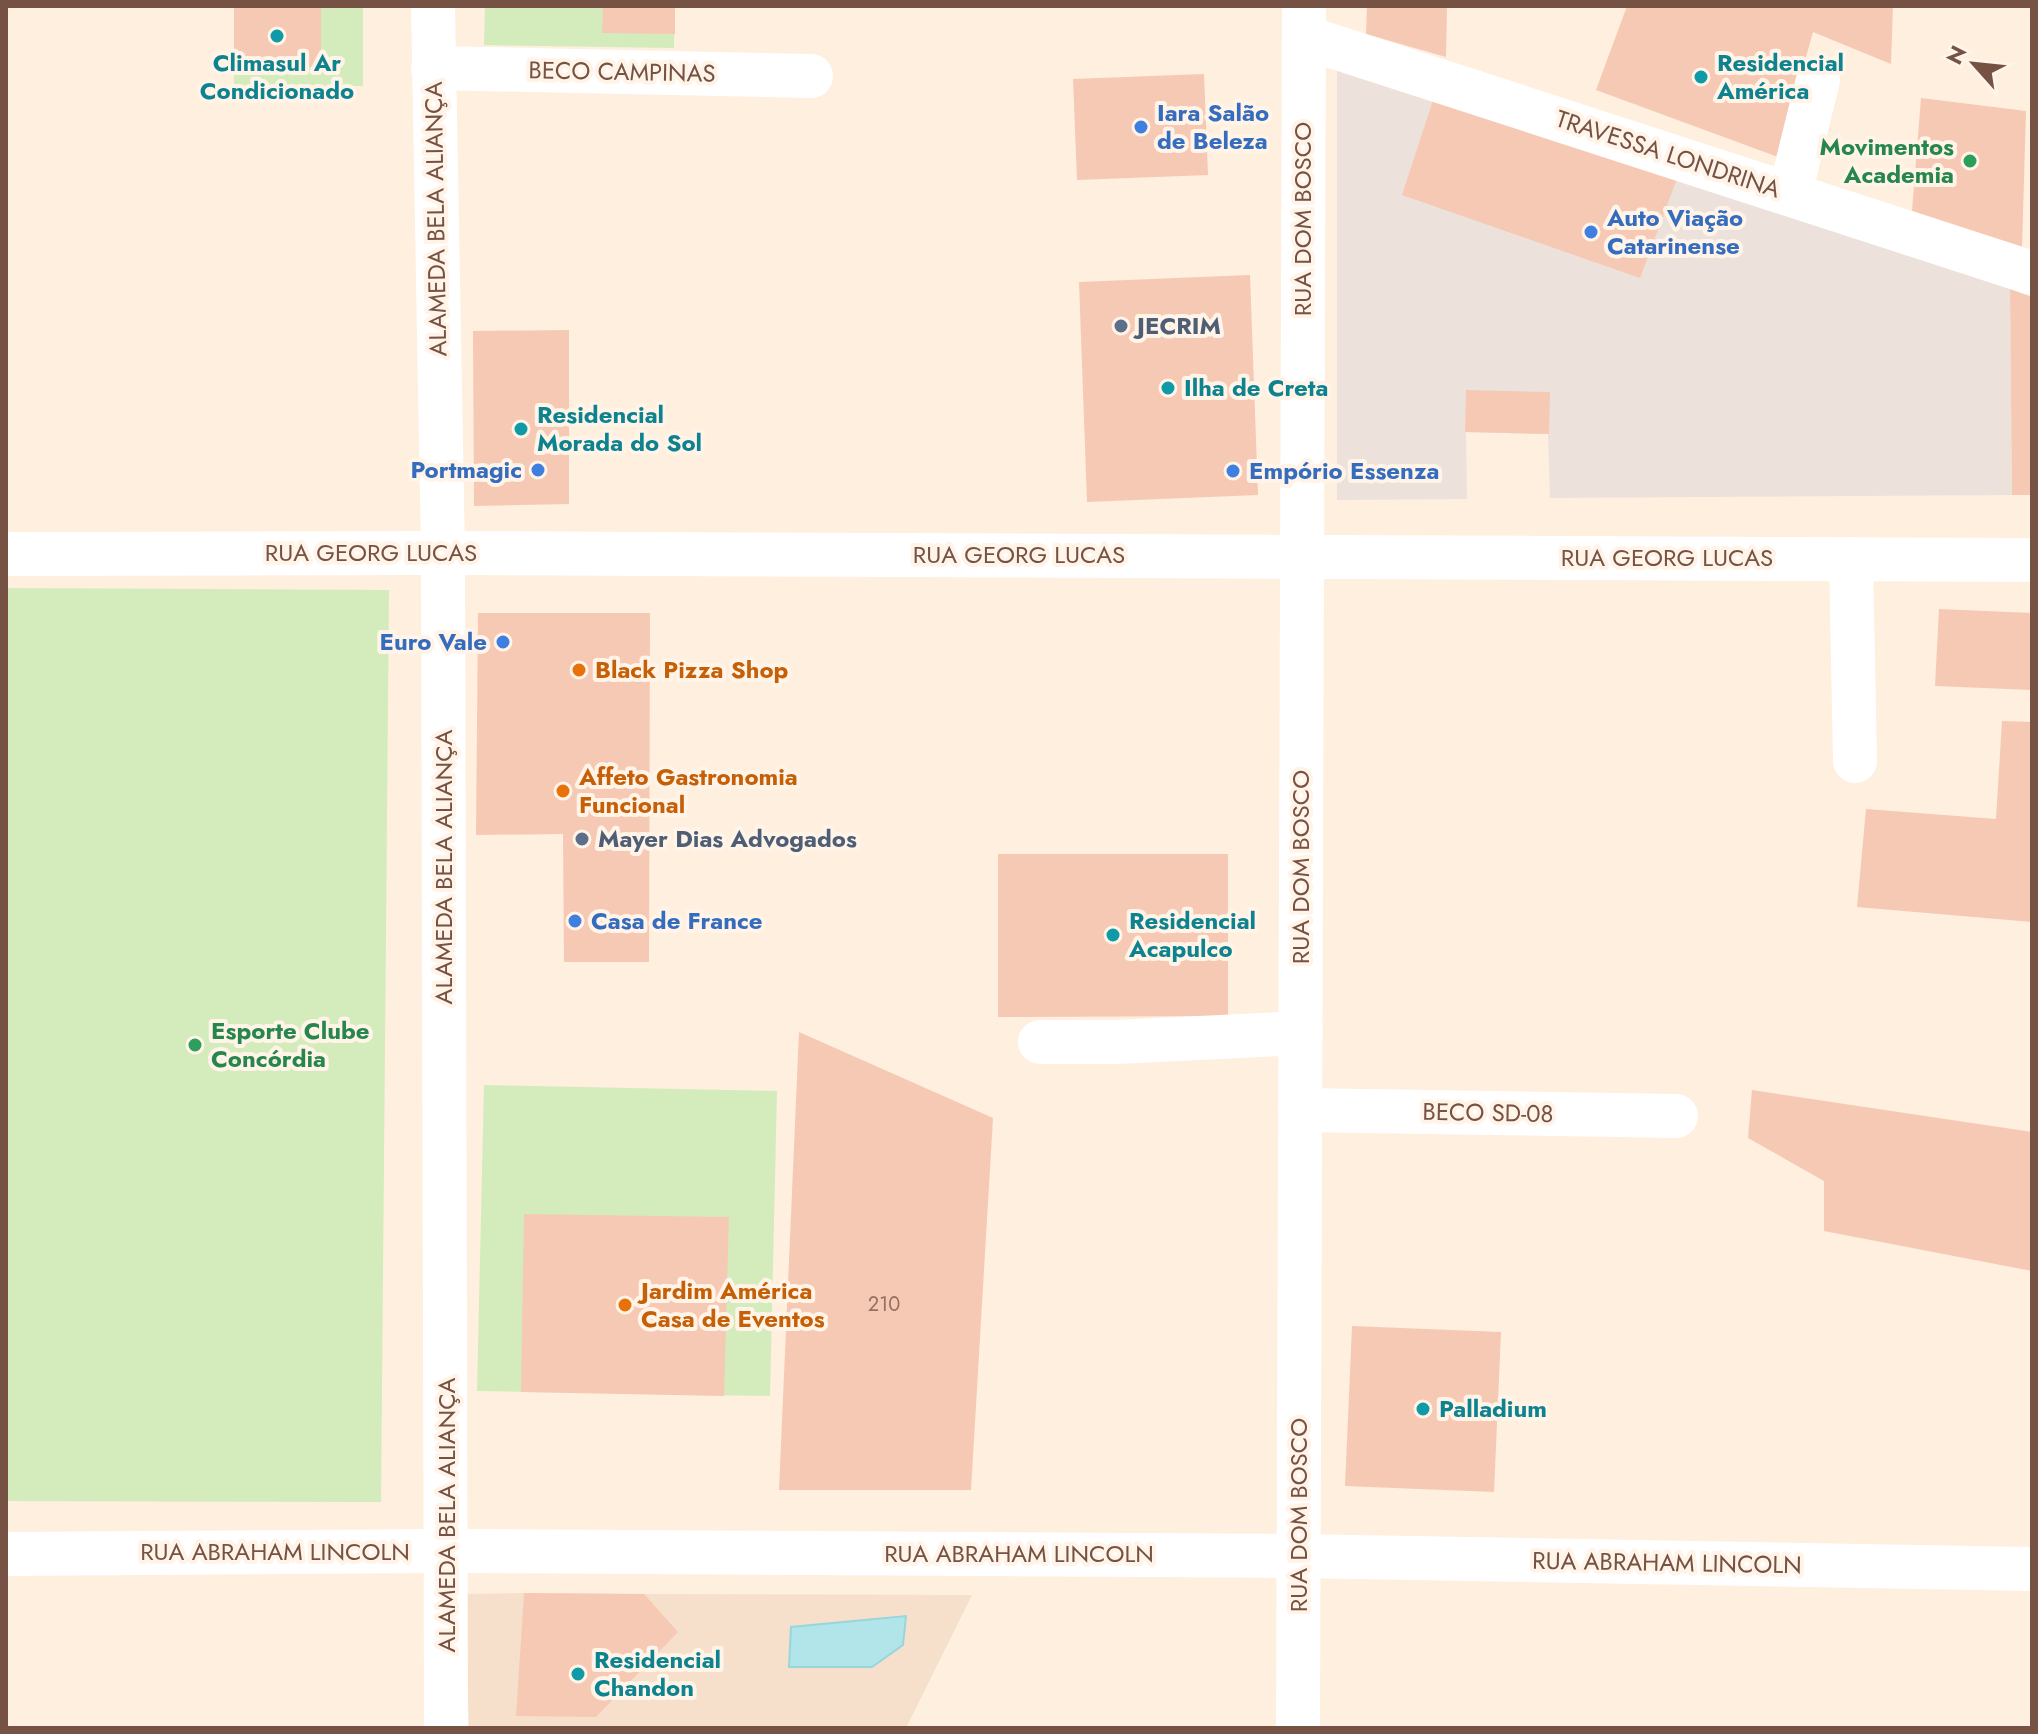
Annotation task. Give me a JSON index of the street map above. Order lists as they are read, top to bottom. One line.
{"streets":{"street":["BECO CAMPINAS","TRAVESSA LONDRINA","ALAMEDA BELA ALIANÇA","RUA DOM BOSCO","RUA GEORG LUCAS","BECO SD-08","RUA ABRAHAM LINCOLN"]},"crossings":[["BECO CAMPINAS","ALAMEDA BELA ALIANÇA"],["TRAVESSA LONDRINA","RUA DOM BOSCO"],["ALAMEDA BELA ALIANÇA","RUA GEORG LUCAS"],["ALAMEDA BELA ALIANÇA","RUA ABRAHAM LINCOLN"],["RUA DOM BOSCO","RUA GEORG LUCAS"],["RUA DOM BOSCO","BECO SD-08"],["RUA DOM BOSCO","RUA ABRAHAM LINCOLN"]],"places":["Climasul Ar Condicionado","Residencial América","Iara Salão de Beleza","Movimentos Academia","Auto Viação Catarinense","JECRIM","Ilha de Creta","Residencial Morada do Sol","Portmagic","Empório Essenza","Euro Vale","Black Pizza Shop","Affeto Gastronomia Funcional","Mayer Dias Advogados","Casa de France","Residencial Acapulco","Esporte Clube Concórdia","Jardim América Casa de Eventos","Palladium","Residencial Chandon"],"house_numbers":["210"],"north":"top left"}
